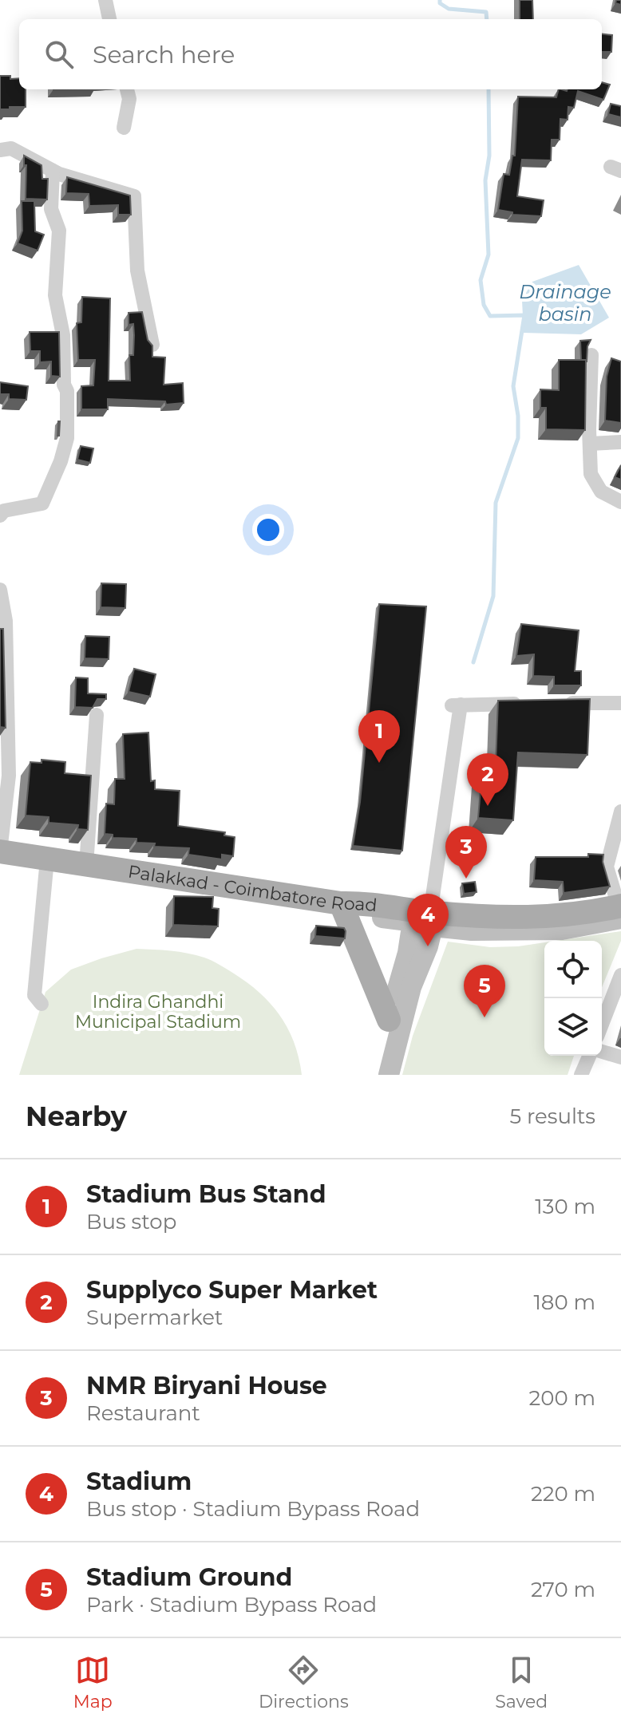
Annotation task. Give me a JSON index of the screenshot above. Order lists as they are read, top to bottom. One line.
{"streets":{"main road":["Palakkad - Coimbatore Road"]},"water":["Drainage basin"],"parks":["Indira Ghandhi Municipal Stadium"],"page":{"search":"Search here","pins":["1","2","3","4","5"],"heading":["Nearby","5 results"],"list":[{"mark":"1","name":"Stadium Bus Stand","note":"Bus stop","value":"130 m"},{"mark":"2","name":"Supplyco Super Market","note":"Supermarket","value":"180 m"},{"mark":"3","name":"NMR Biryani House","note":"Restaurant","value":"200 m"},{"mark":"4","name":"Stadium","note":"Bus stop · Stadium Bypass Road","value":"220 m"},{"mark":"5","name":"Stadium Ground","note":"Park · Stadium Bypass Road","value":"270 m"}],"nav":["Map","Directions","Saved"]}}
